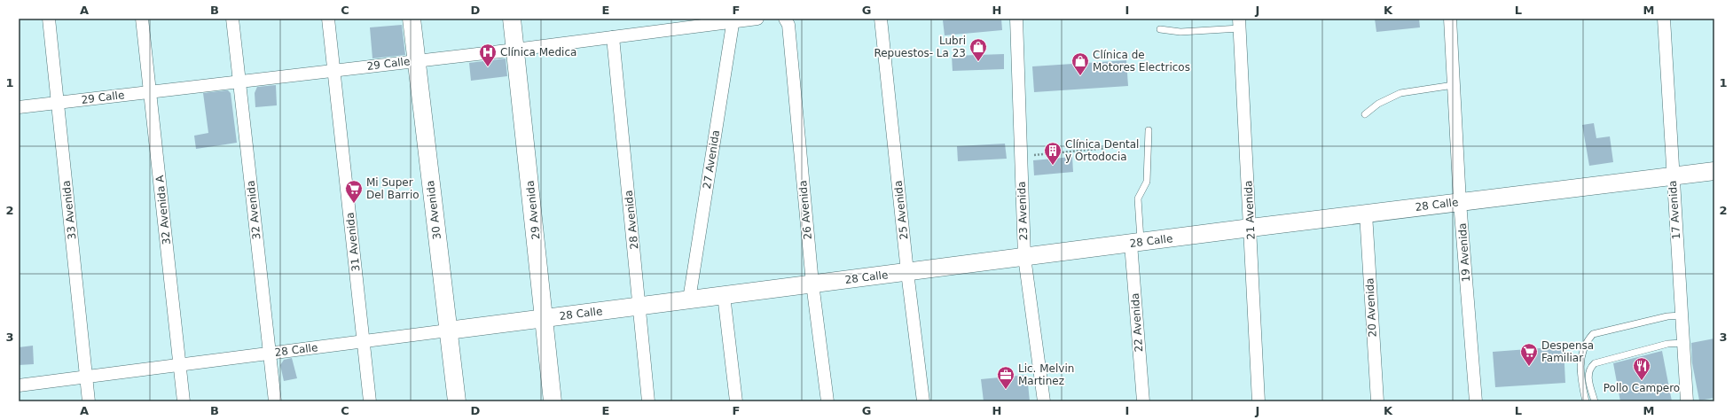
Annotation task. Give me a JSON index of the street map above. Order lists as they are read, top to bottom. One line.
{"streets":{"street":["29 Calle","27 Avenida","28 Calle","33 Avenida","32 Avenida A","32 Avenida","30 Avenida","29 Avenida","26 Avenida","25 Avenida","21 Avenida","17 Avenida","23 Avenida","28 Avenida","31 Avenida","19 Avenida","20 Avenida","22 Avenida"]},"crossings":[["29 Calle","27 Avenida"],["29 Calle","33 Avenida"],["29 Calle","32 Avenida A"],["29 Calle","32 Avenida"],["29 Calle","30 Avenida"],["29 Calle","29 Avenida"],["29 Calle","28 Avenida"],["29 Calle","31 Avenida"],["27 Avenida","28 Calle"],["28 Calle","33 Avenida"],["28 Calle","32 Avenida A"],["28 Calle","32 Avenida"],["28 Calle","30 Avenida"],["28 Calle","29 Avenida"],["28 Calle","26 Avenida"],["28 Calle","25 Avenida"],["28 Calle","21 Avenida"],["28 Calle","17 Avenida"],["28 Calle","23 Avenida"],["28 Calle","28 Avenida"],["28 Calle","31 Avenida"],["28 Calle","19 Avenida"],["28 Calle","20 Avenida"],["28 Calle","22 Avenida"]],"places":{"shop":["Lubri Repuestos- La 23","Clínica de Motores Electricos"],"hospital":["Clínica Medica"],"building":["Clínica Dental y Ortodocia"],"supermarket":["Mi Super Del Barrio","Despensa Familiar"],"restaurant":["Pollo Campero"],"office":["Lic. Melvin Martinez"]},"grid":{"columns":["A","B","C","D","E","F","G","H","I","J","K","L","M"],"rows":["1","2","3"]}}
